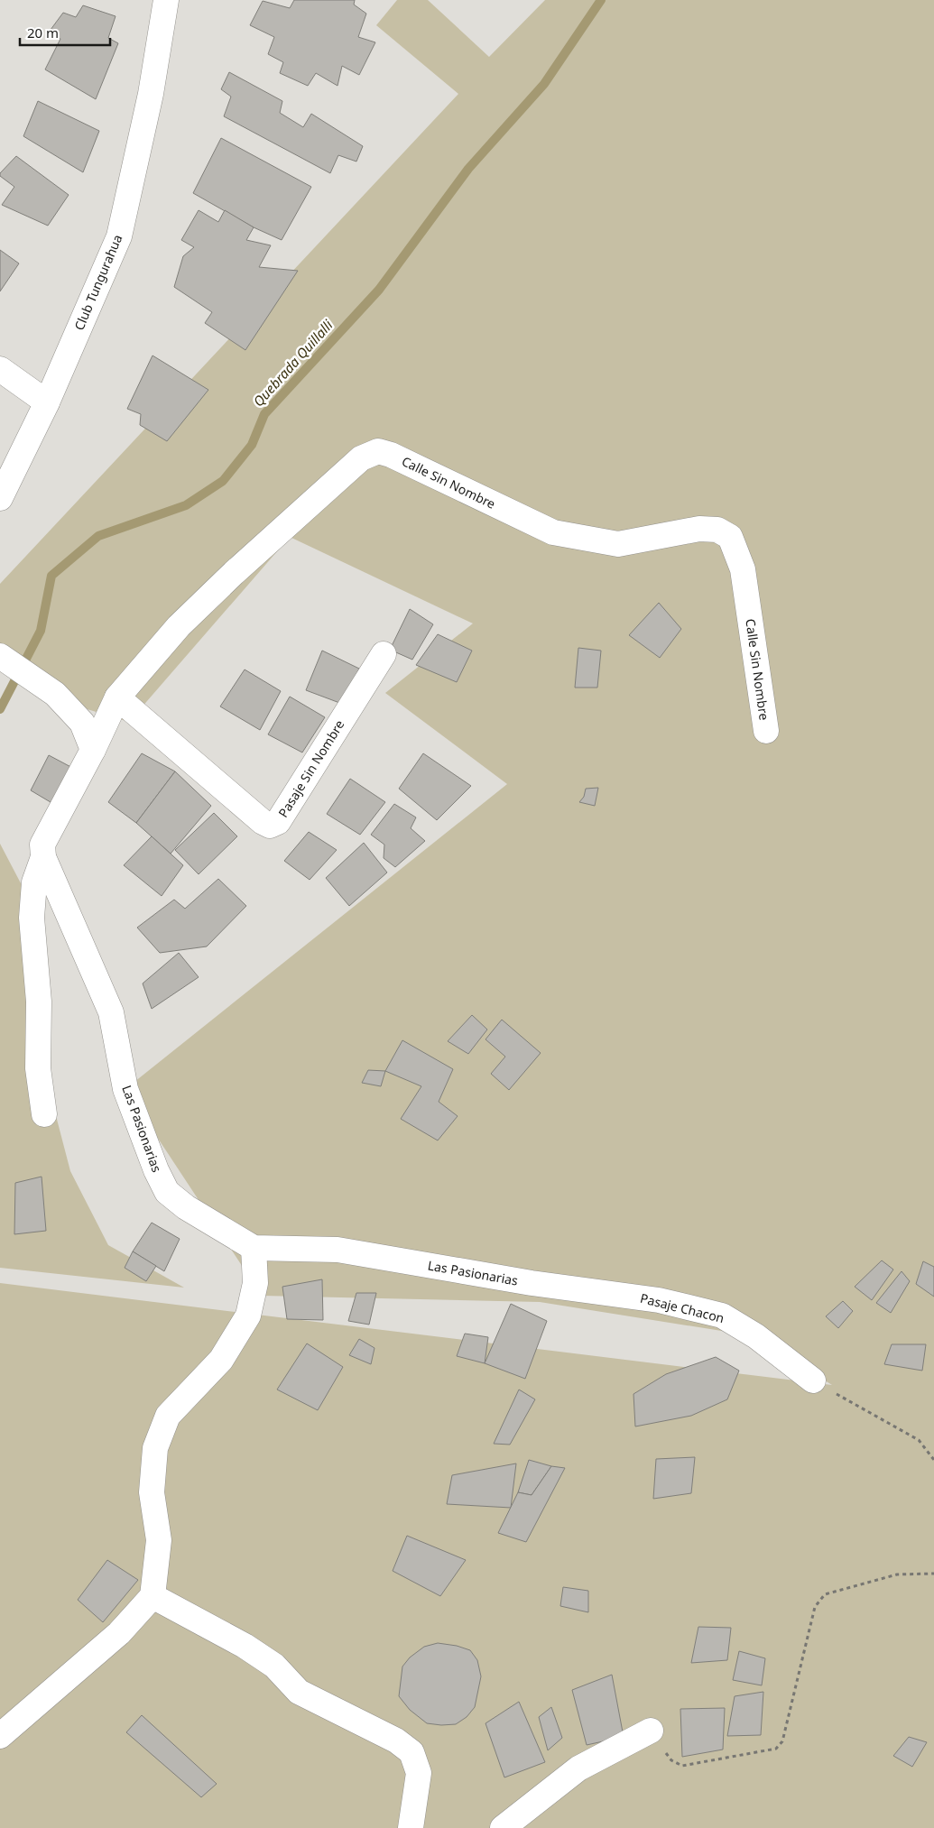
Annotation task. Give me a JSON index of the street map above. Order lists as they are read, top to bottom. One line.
{"streets":{"street":["Club Tungurahua","Calle Sin Nombre","Pasaje Sin Nombre","Las Pasionarias","Pasaje Chacon"]},"crossings":[["Calle Sin Nombre","Pasaje Sin Nombre"],["Las Pasionarias","Pasaje Chacon"]],"water":["Quebrada Quillalli"],"scale_bar":"20 m"}
